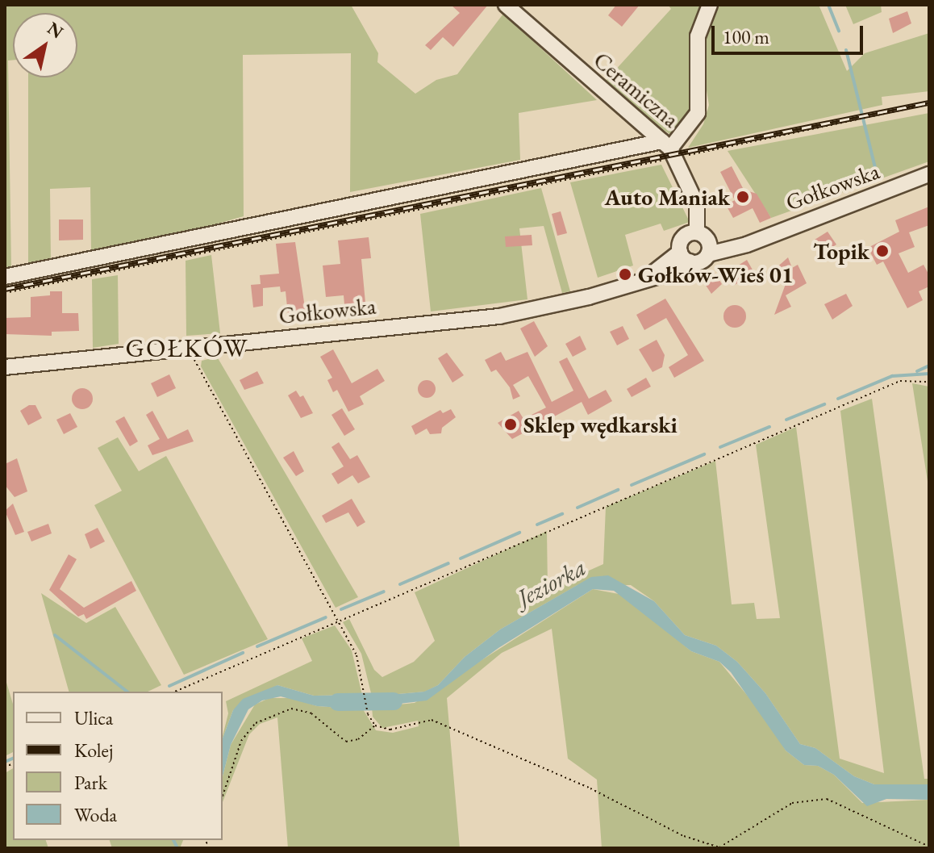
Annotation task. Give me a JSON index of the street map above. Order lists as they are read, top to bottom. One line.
{"streets":{"street":["Ceramiczna","Gołkowska"]},"districts":["GOŁKÓW"],"water":["Jeziorka"],"places":["Auto Maniak","Topik","Gołków-Wieś 01","Sklep wędkarski"],"legend":["Ulica","Kolej","Park","Woda"],"scale_bar":"100 m","north":"top right"}
